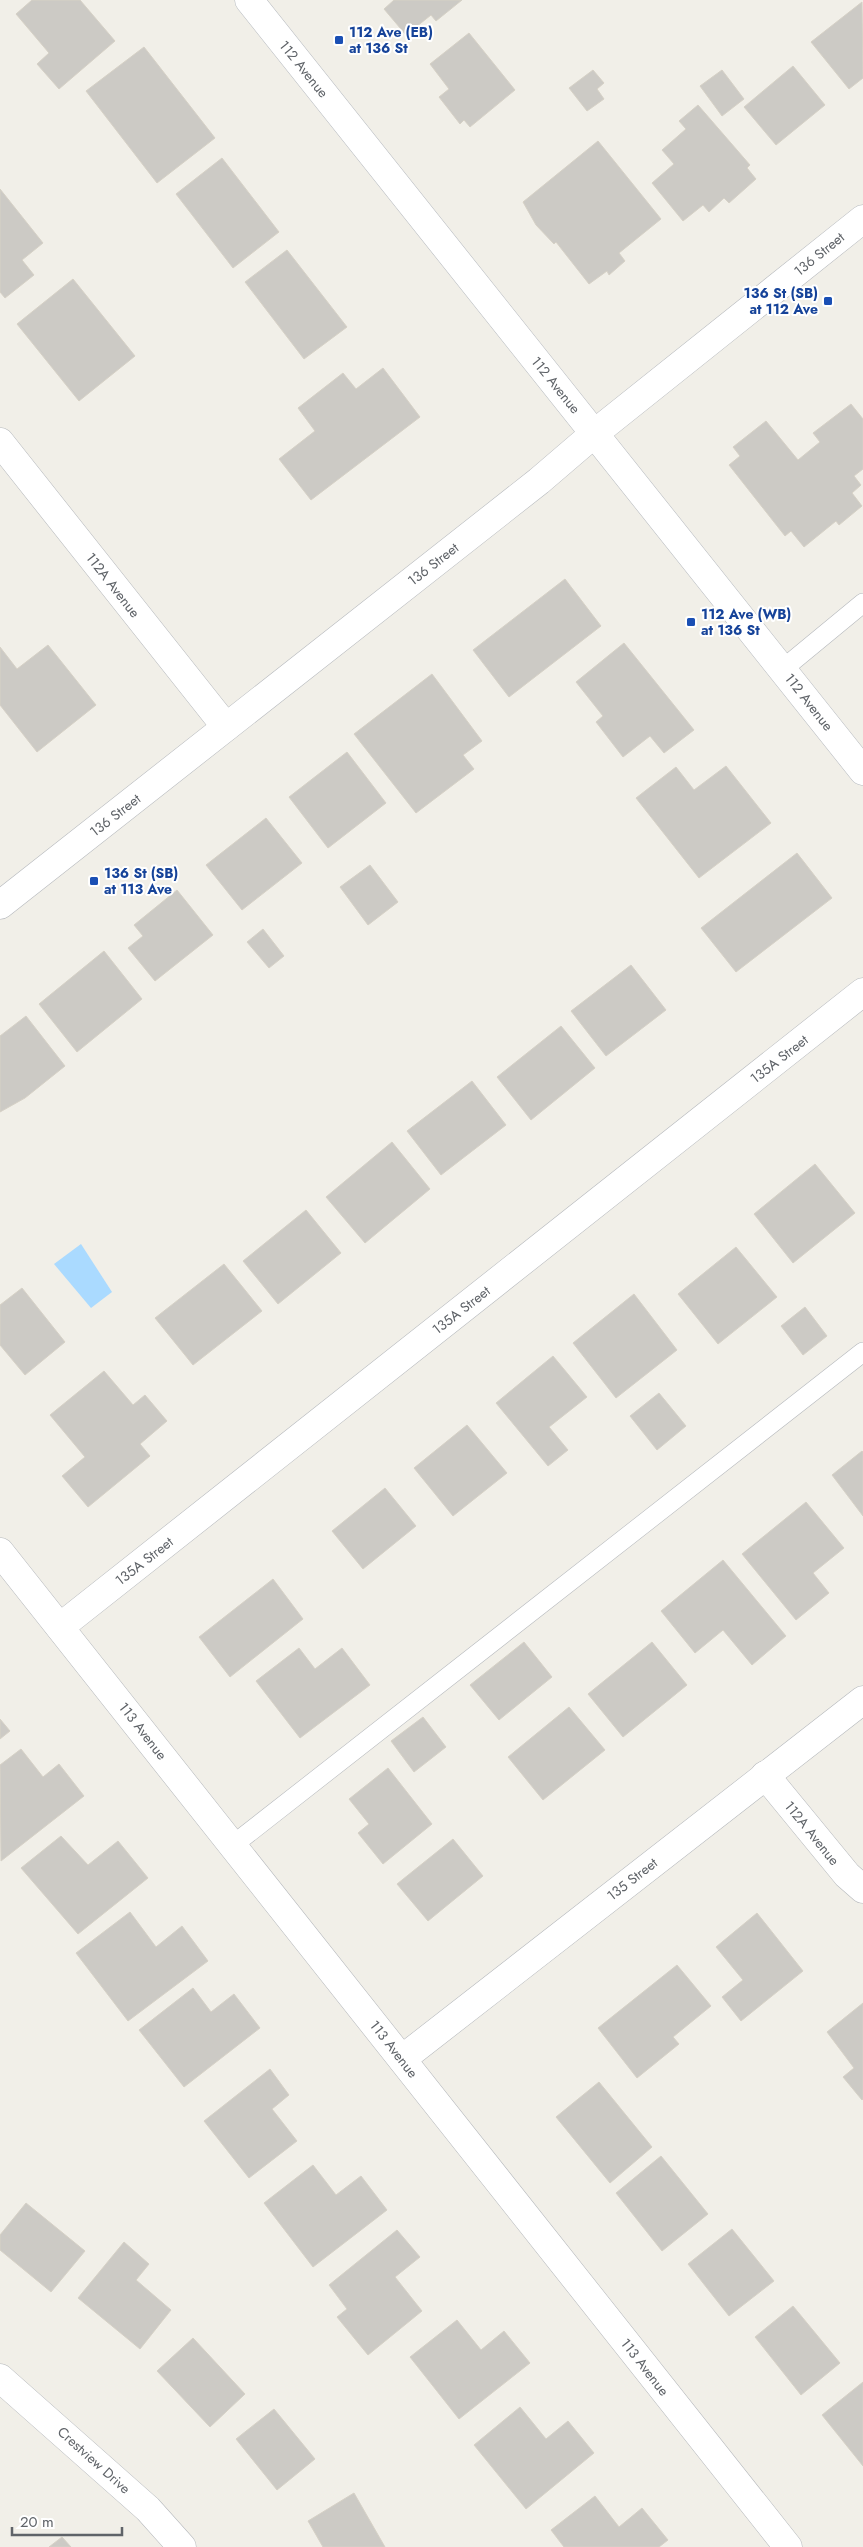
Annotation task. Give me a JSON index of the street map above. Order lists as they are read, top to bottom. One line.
{"streets":{"street":["112 Avenue","136 Street","112A Avenue","135A Street","113 Avenue","135 Street","Crestview Drive"]},"crossings":[["112 Avenue","136 Street"],["136 Street","112A Avenue"],["112A Avenue","135 Street"],["135A Street","113 Avenue"],["113 Avenue","135 Street"]],"places":{"transit":["112 Ave (EB) at 136 St","136 St (SB) at 112 Ave","112 Ave (WB) at 136 St","136 St (SB) at 113 Ave"]},"scale_bar":"20 m"}
